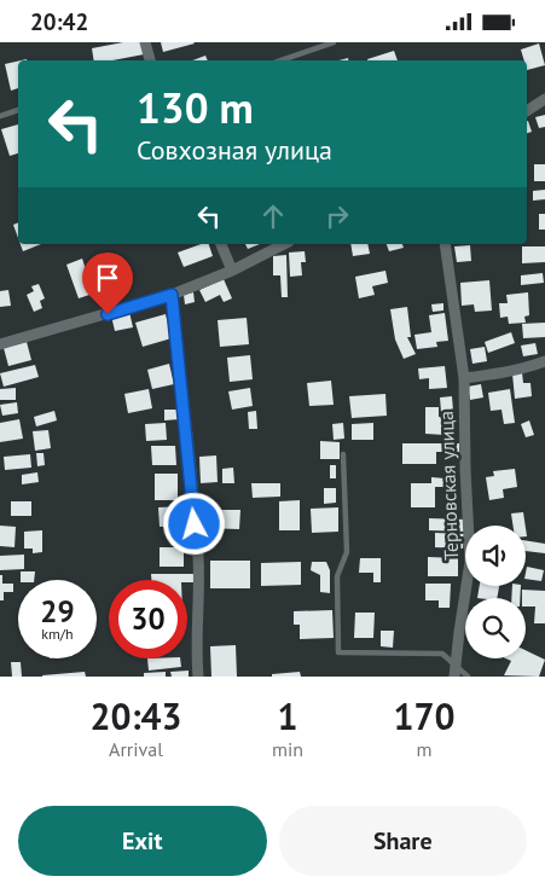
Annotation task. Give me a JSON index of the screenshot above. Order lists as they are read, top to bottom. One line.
{"streets":{"street":["Терновская улица"]},"page":{"status":"20:42","turn":["130 m","Совхозная улица"],"speed":"29 km/h","limit":"30","eta":["20:43","Arrival","1","min","170","m"],"buttons":["Exit","Share"]}}
